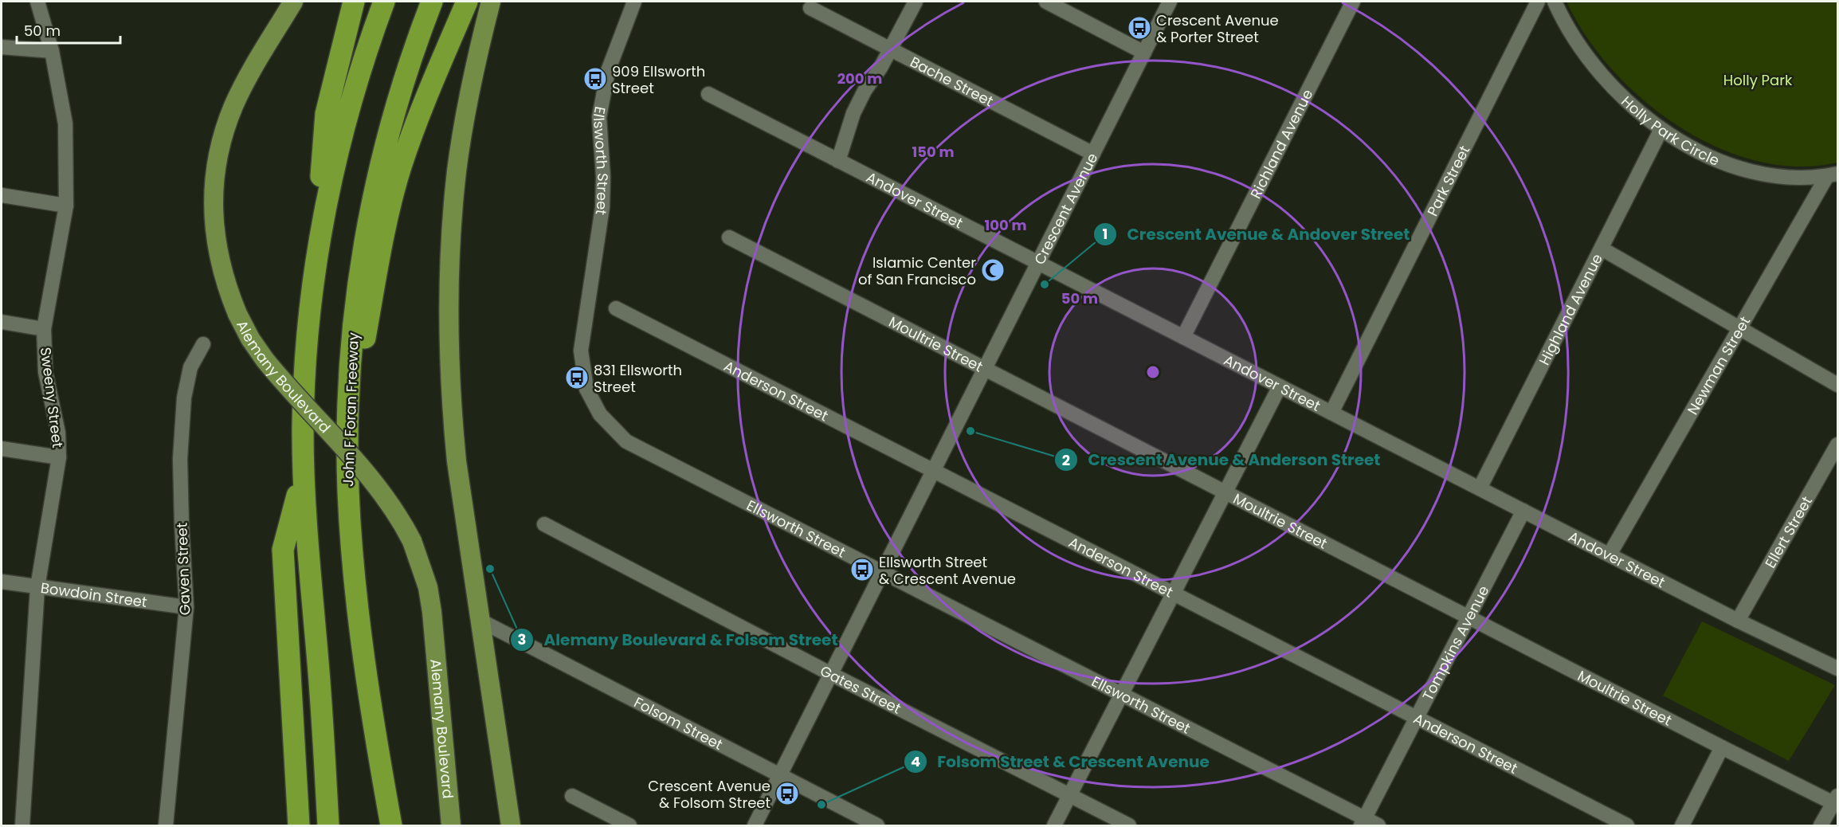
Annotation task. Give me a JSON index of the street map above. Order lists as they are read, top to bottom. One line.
{"streets":{"highway":["John F Foran Freeway"],"main road":["Alemany Boulevard"],"street":["Bache Street","Holly Park Circle","Richland Avenue","Ellsworth Street","Park Street","Andover Street","Crescent Avenue","Highland Avenue","Moultrie Street","Newman Street","Anderson Street","Sweeny Street","Ellert Street","Gaven Street","Bowdoin Street","Tompkins Avenue","Gates Street","Folsom Street"]},"crossings":[["Bache Street","Crescent Avenue"],["Holly Park Circle","Highland Avenue"],["Holly Park Circle","Newman Street"],["Richland Avenue","Andover Street"],["Ellsworth Street","Crescent Avenue"],["Ellsworth Street","Tompkins Avenue"],["Park Street","Andover Street"],["Andover Street","Crescent Avenue"],["Andover Street","Highland Avenue"],["Andover Street","Newman Street"],["Andover Street","Ellert Street"],["Andover Street","Tompkins Avenue"],["Crescent Avenue","Moultrie Street"],["Crescent Avenue","Anderson Street"],["Crescent Avenue","Gates Street"],["Crescent Avenue","Folsom Street"],["Moultrie Street","Tompkins Avenue"],["Anderson Street","Tompkins Avenue"],["Sweeny Street","Bowdoin Street"],["Gaven Street","Bowdoin Street"]],"parks":["Holly Park"],"places":{"bus stop":["Crescent Avenue & Porter Street","909 Ellsworth Street","831 Ellsworth Street","Ellsworth Street & Crescent Avenue","Crescent Avenue & Folsom Street"],"mosque":["Islamic Center of San Francisco"],"other":["Crescent Avenue & Andover Street","Crescent Avenue & Anderson Street","Alemany Boulevard & Folsom Street","Folsom Street & Crescent Avenue"]},"scale_bar":"50 m","rings":["200 m","150 m","100 m","50 m"]}
